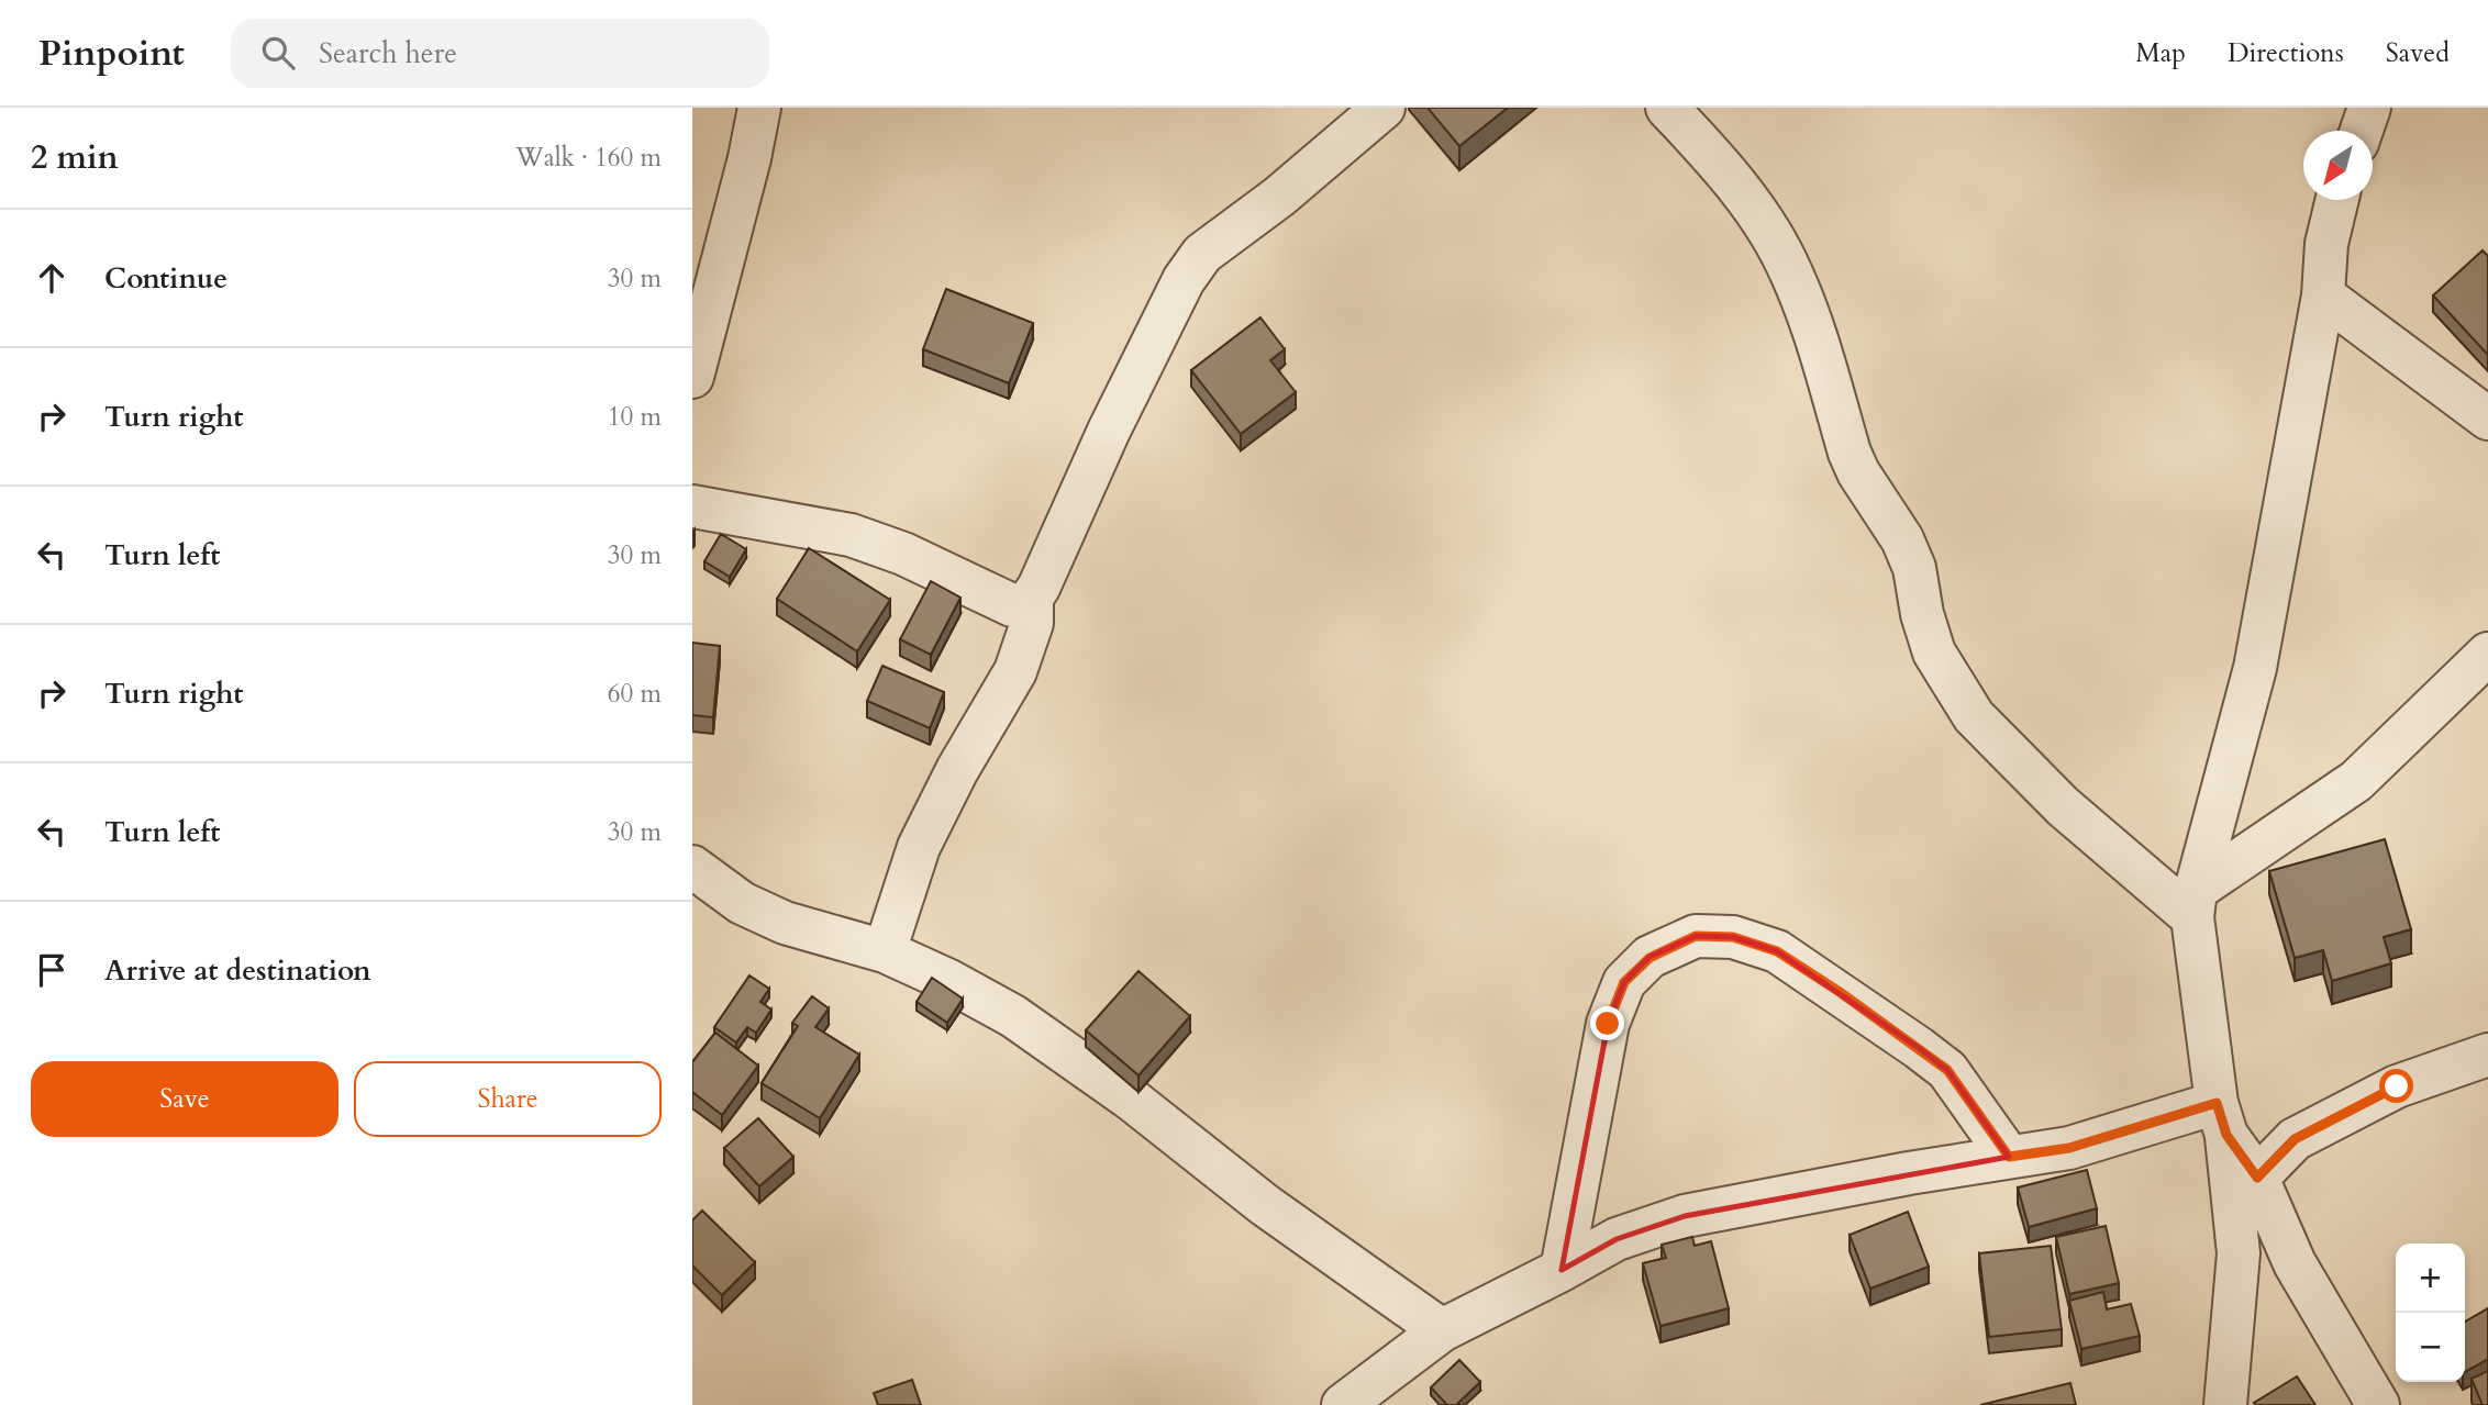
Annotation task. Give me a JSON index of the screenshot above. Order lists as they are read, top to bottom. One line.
{"north":"bottom left","page":{"header":"Pinpoint","search":"Search here","nav":["Map","Directions","Saved"],"heading":["2 min","Walk · 160 m"],"list":[["Continue","30 m"],["Turn right","10 m"],["Turn left","30 m"],["Turn right","60 m"],["Turn left","30 m"],"Arrive at destination"],"buttons":["Save","Share"],"map_buttons":["+","−"]}}
